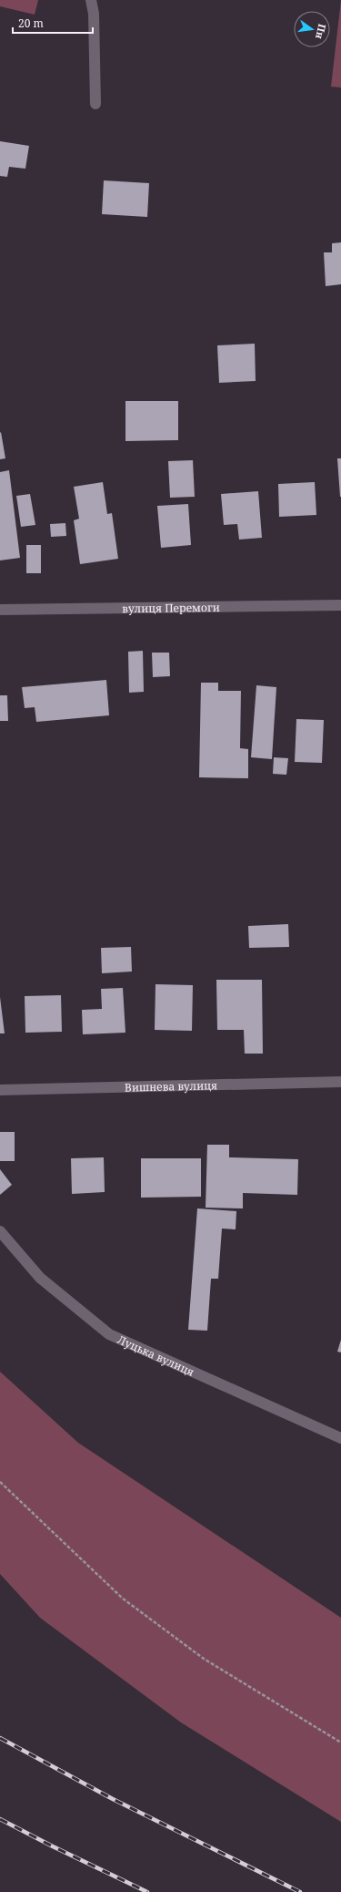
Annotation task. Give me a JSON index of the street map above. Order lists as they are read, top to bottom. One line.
{"streets":{"street":["вулиця Перемоги","Вишнева вулиця","Луцька вулиця"]},"scale_bar":"20 m","north":"right"}
